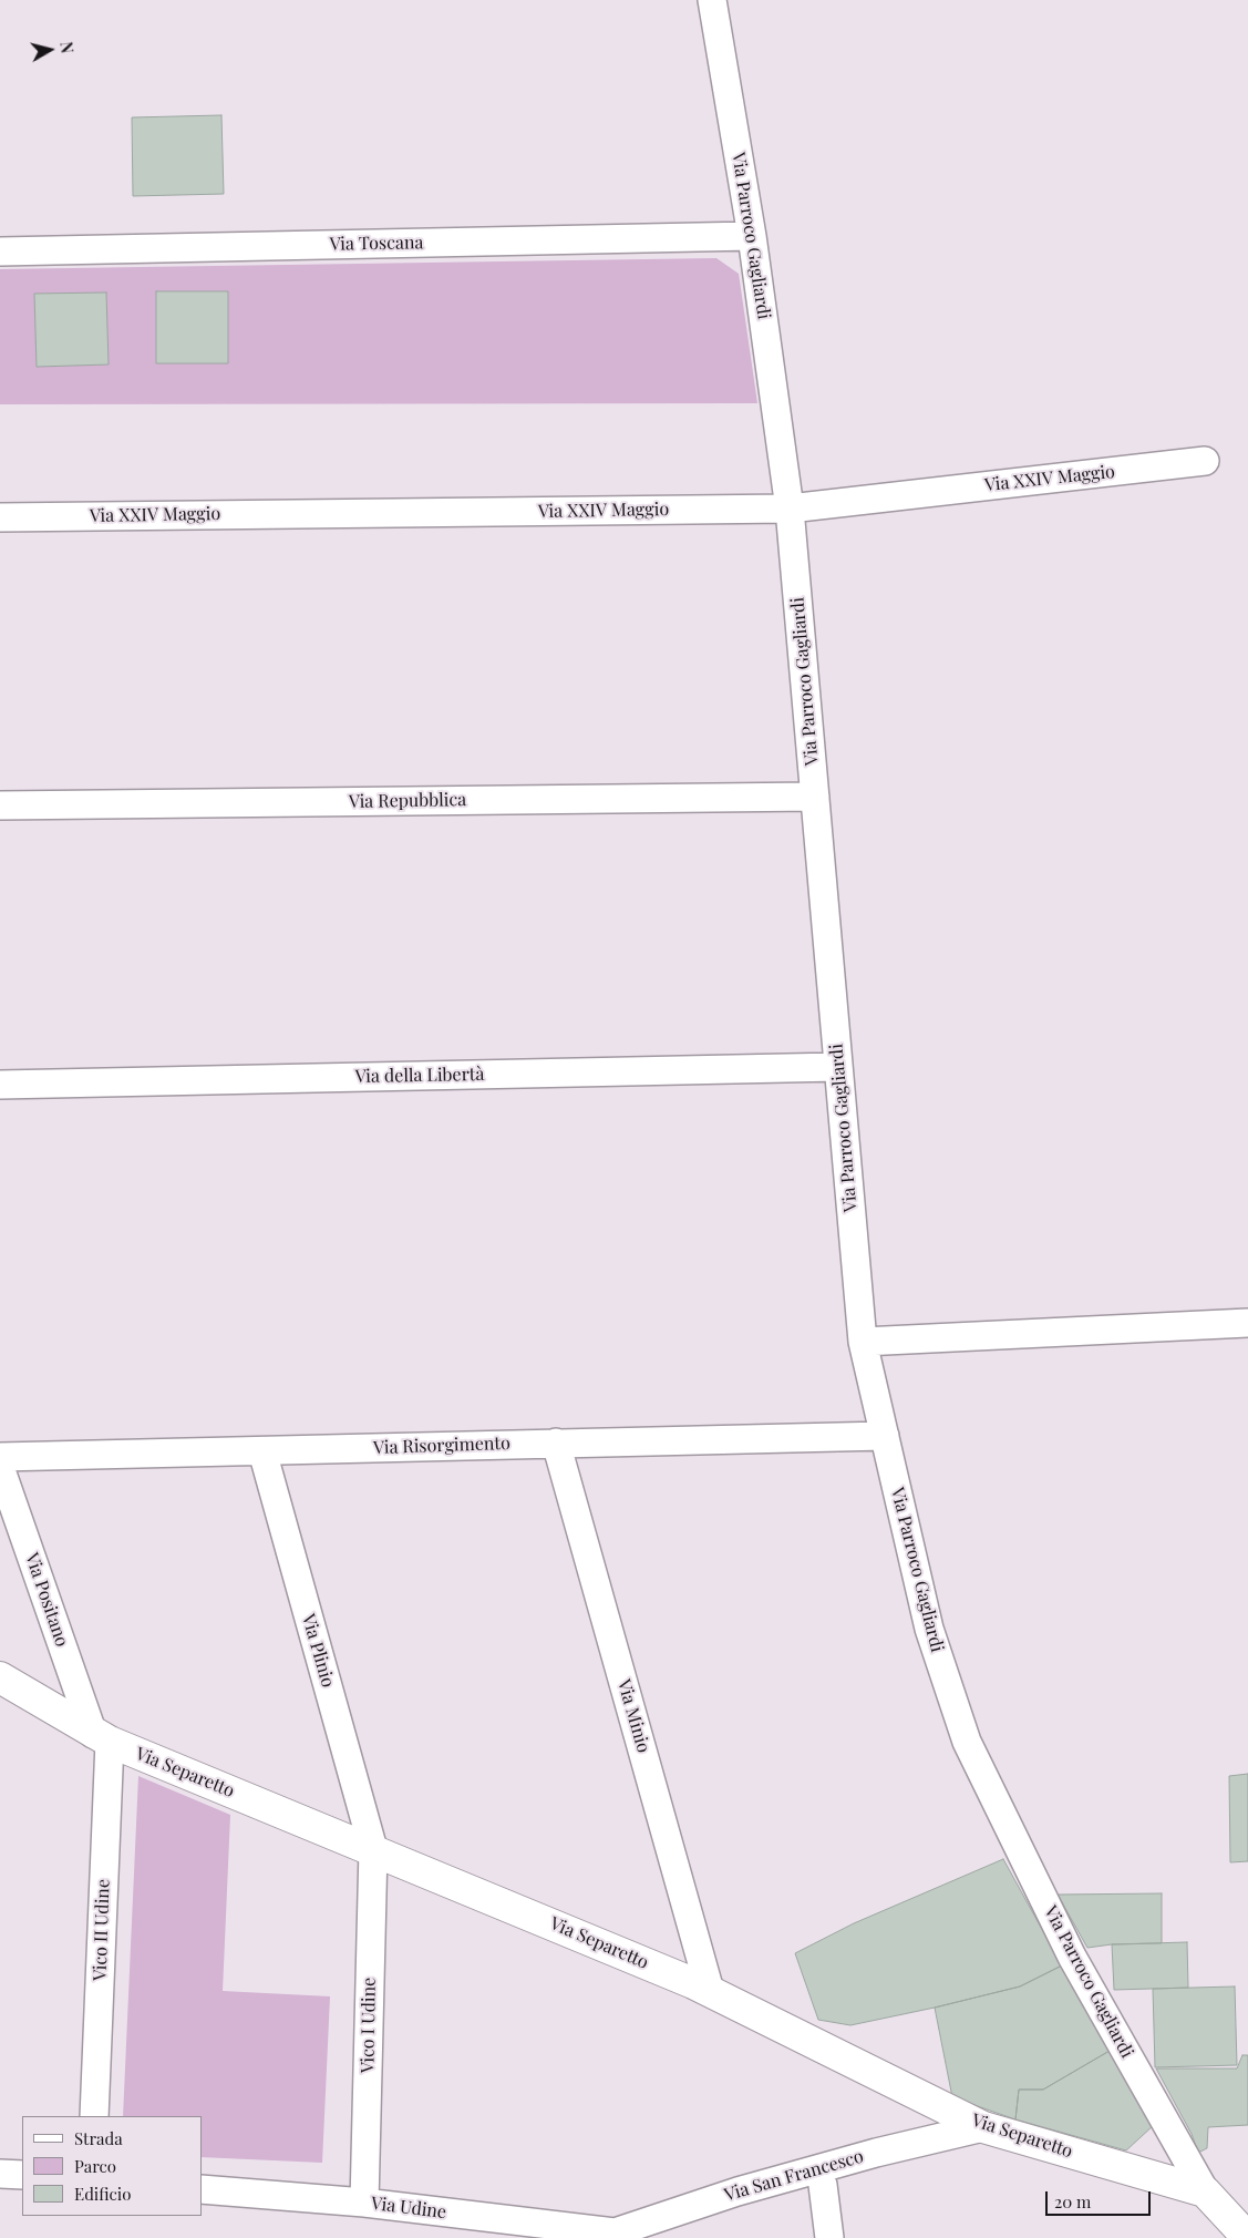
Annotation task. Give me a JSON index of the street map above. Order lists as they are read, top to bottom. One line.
{"streets":{"street":["Via Parroco Gagliardi","Via Toscana","Via XXIV Maggio","Via Repubblica","Via della Libertà","Via Risorgimento","Via Positano","Via Plinio","Via Minio","Via Separetto","Vico II Udine","Vico I Udine","Via San Francesco","Via Udine"]},"crossings":[["Via Parroco Gagliardi","Via Toscana"],["Via Parroco Gagliardi","Via XXIV Maggio"],["Via Parroco Gagliardi","Via Repubblica"],["Via Parroco Gagliardi","Via della Libertà"],["Via Parroco Gagliardi","Via Risorgimento"],["Via Parroco Gagliardi","Via Separetto"],["Via Risorgimento","Via Plinio"],["Via Risorgimento","Via Minio"],["Via Positano","Via Separetto"],["Via Positano","Vico II Udine"],["Via Plinio","Via Separetto"],["Via Plinio","Vico I Udine"],["Via Minio","Via Separetto"],["Via Separetto","Vico II Udine"],["Via Separetto","Vico I Udine"],["Via Separetto","Via San Francesco"],["Vico I Udine","Via Udine"],["Via San Francesco","Via Udine"]],"legend":["Strada","Parco","Edificio"],"scale_bar":"20 m","north":"right"}
